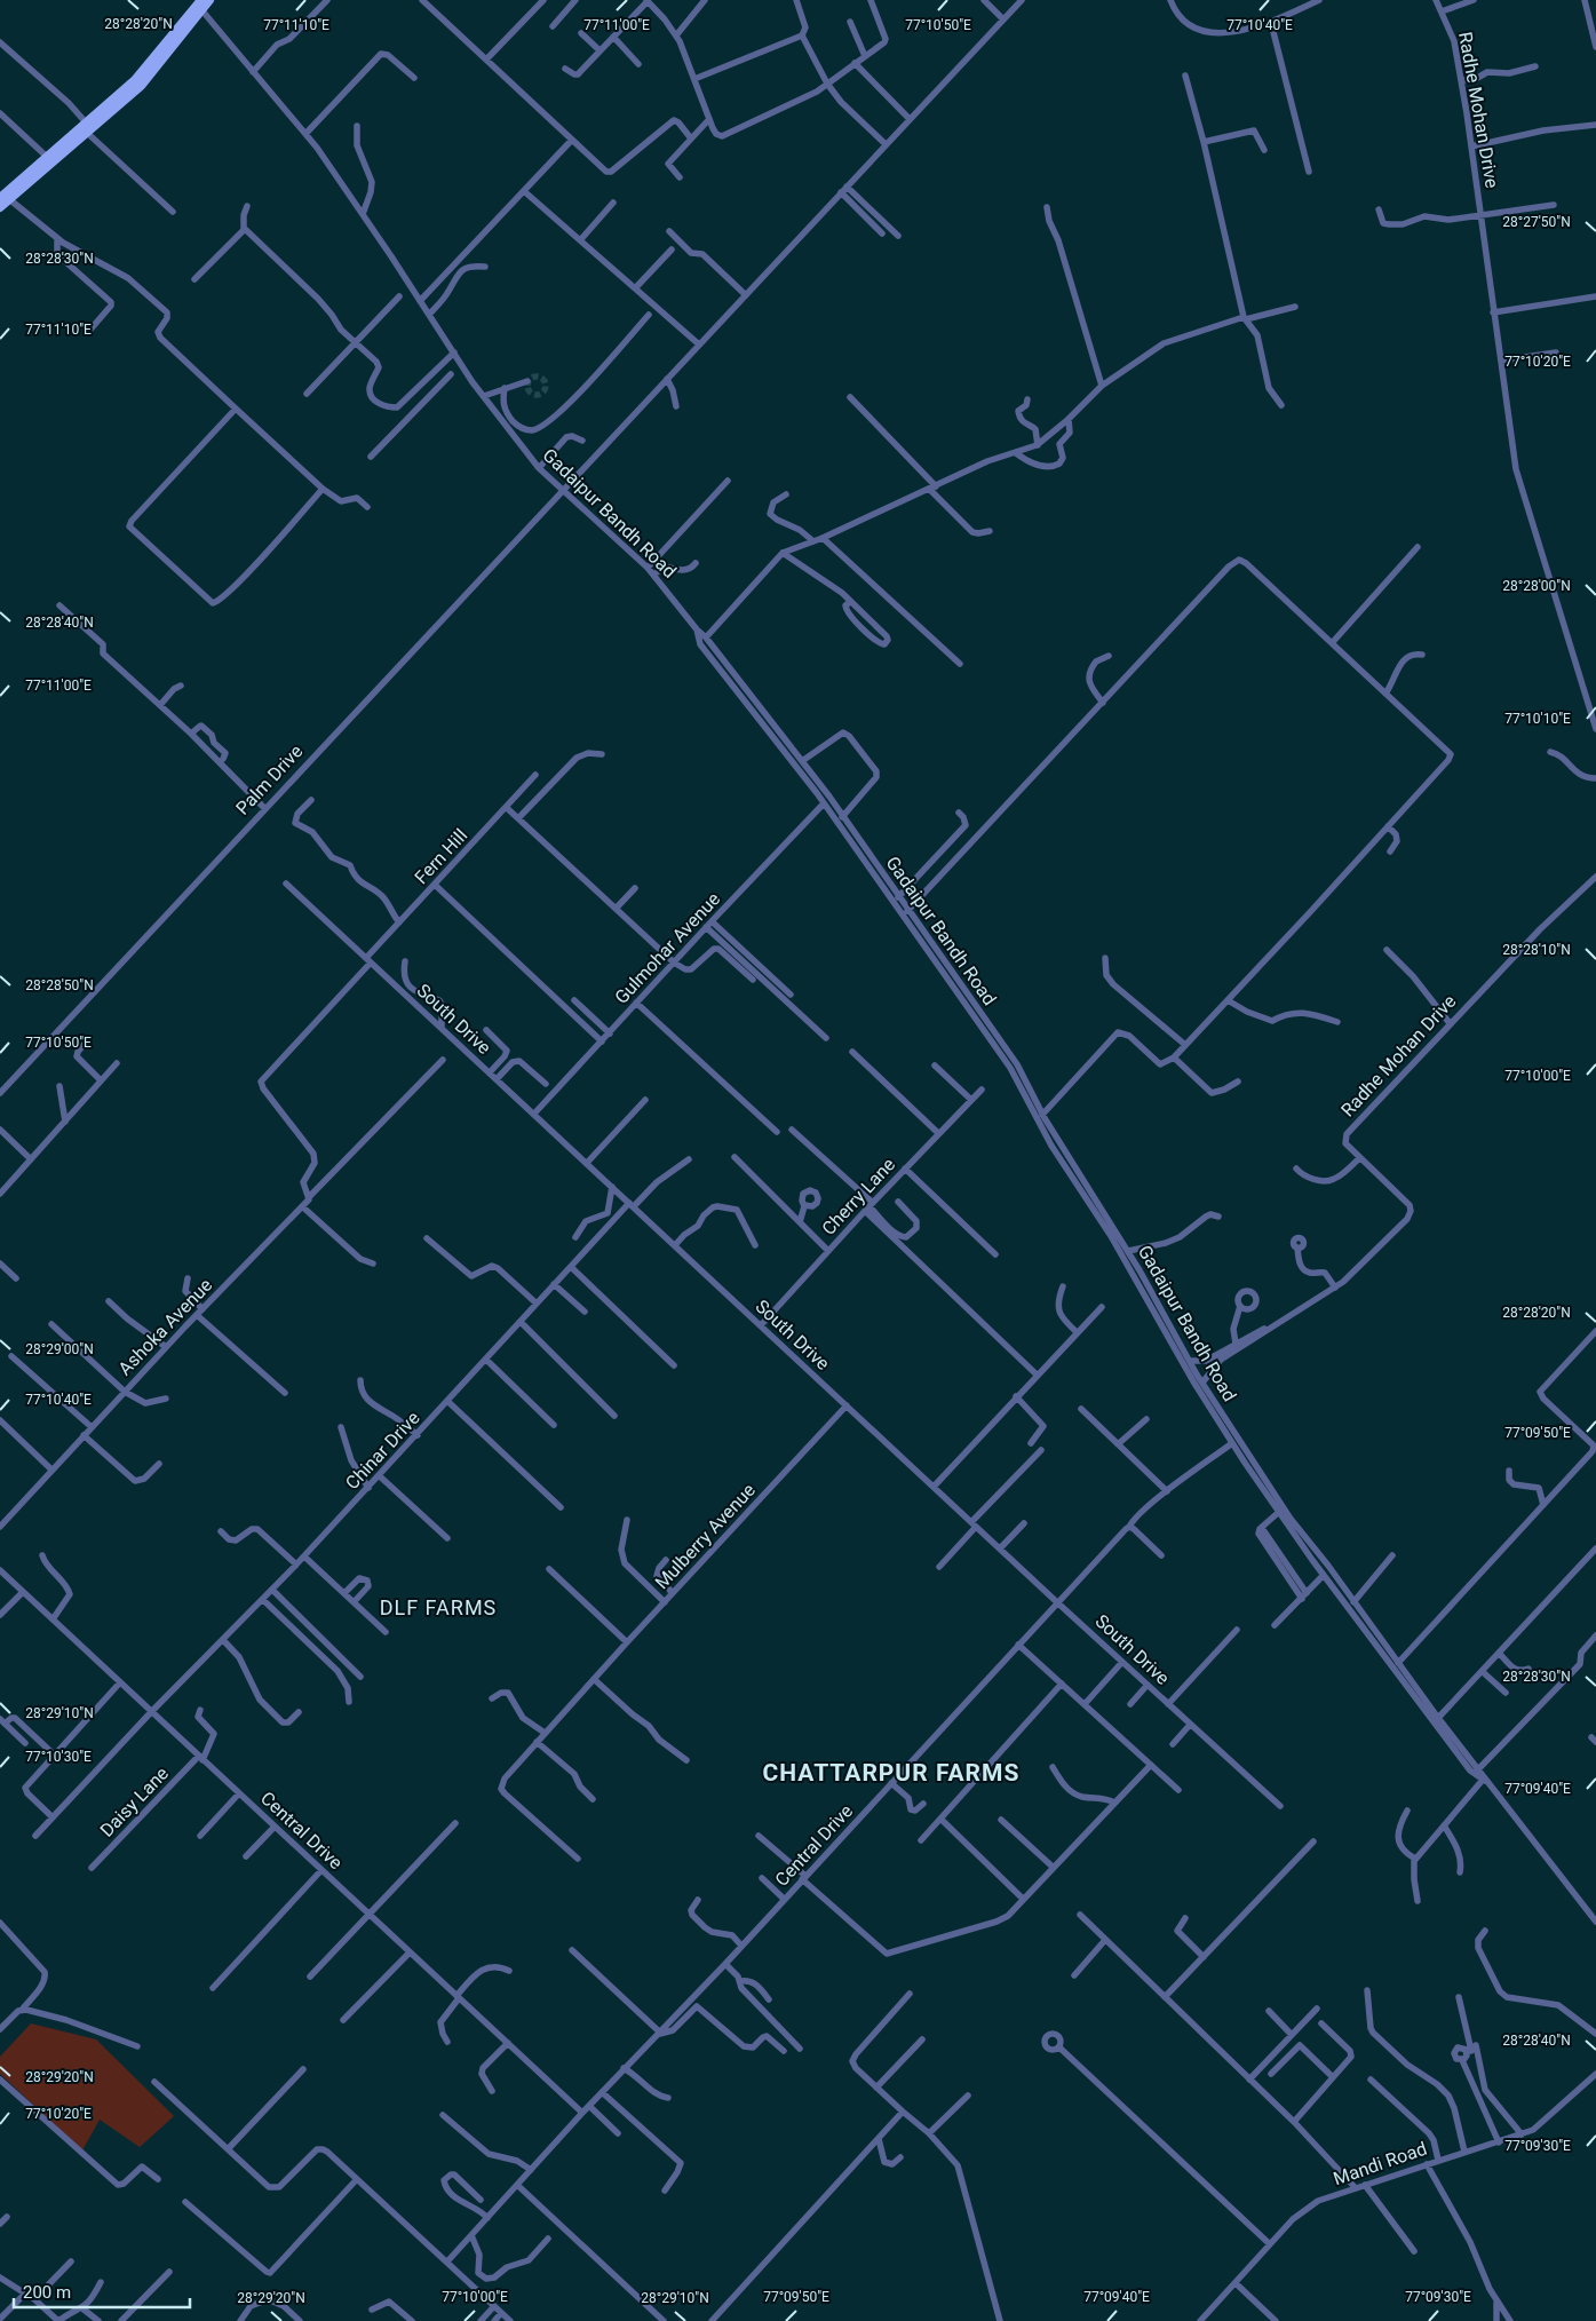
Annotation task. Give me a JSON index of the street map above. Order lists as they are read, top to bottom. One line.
{"streets":{"street":["Radhe Mohan Drive","Gadaipur Bandh Road","Palm Drive","Fern Hill","Gulmohar Avenue","South Drive","Cherry Lane","Ashoka Avenue","Chinar Drive","Mulberry Avenue","Daisy Lane","Central Drive","Mandi Road"]},"crossings":[["Radhe Mohan Drive","Gadaipur Bandh Road"],["Gadaipur Bandh Road","Palm Drive"],["Fern Hill","South Drive"],["Fern Hill","Ashoka Avenue"],["Gulmohar Avenue","South Drive"],["South Drive","Cherry Lane"],["South Drive","Chinar Drive"],["South Drive","Mulberry Avenue"],["South Drive","Central Drive"],["Chinar Drive","Central Drive"],["Daisy Lane","Central Drive"]],"districts":["DLF FARMS","CHATTARPUR FARMS"],"scale_bar":"200 m","coordinates":["28°28'20\"N","77°11'10\"E","77°11'00\"E","77°10'50\"E","77°10'40\"E","28°27'50\"N","28°28'30\"N","77°10'20\"E","28°28'00\"N","28°28'40\"N","77°10'10\"E","28°28'10\"N","28°28'50\"N","77°10'00\"E","28°29'00\"N","77°09'50\"E","28°29'10\"N","77°10'30\"E","77°09'40\"E","28°29'20\"N","77°09'30\"E"]}
